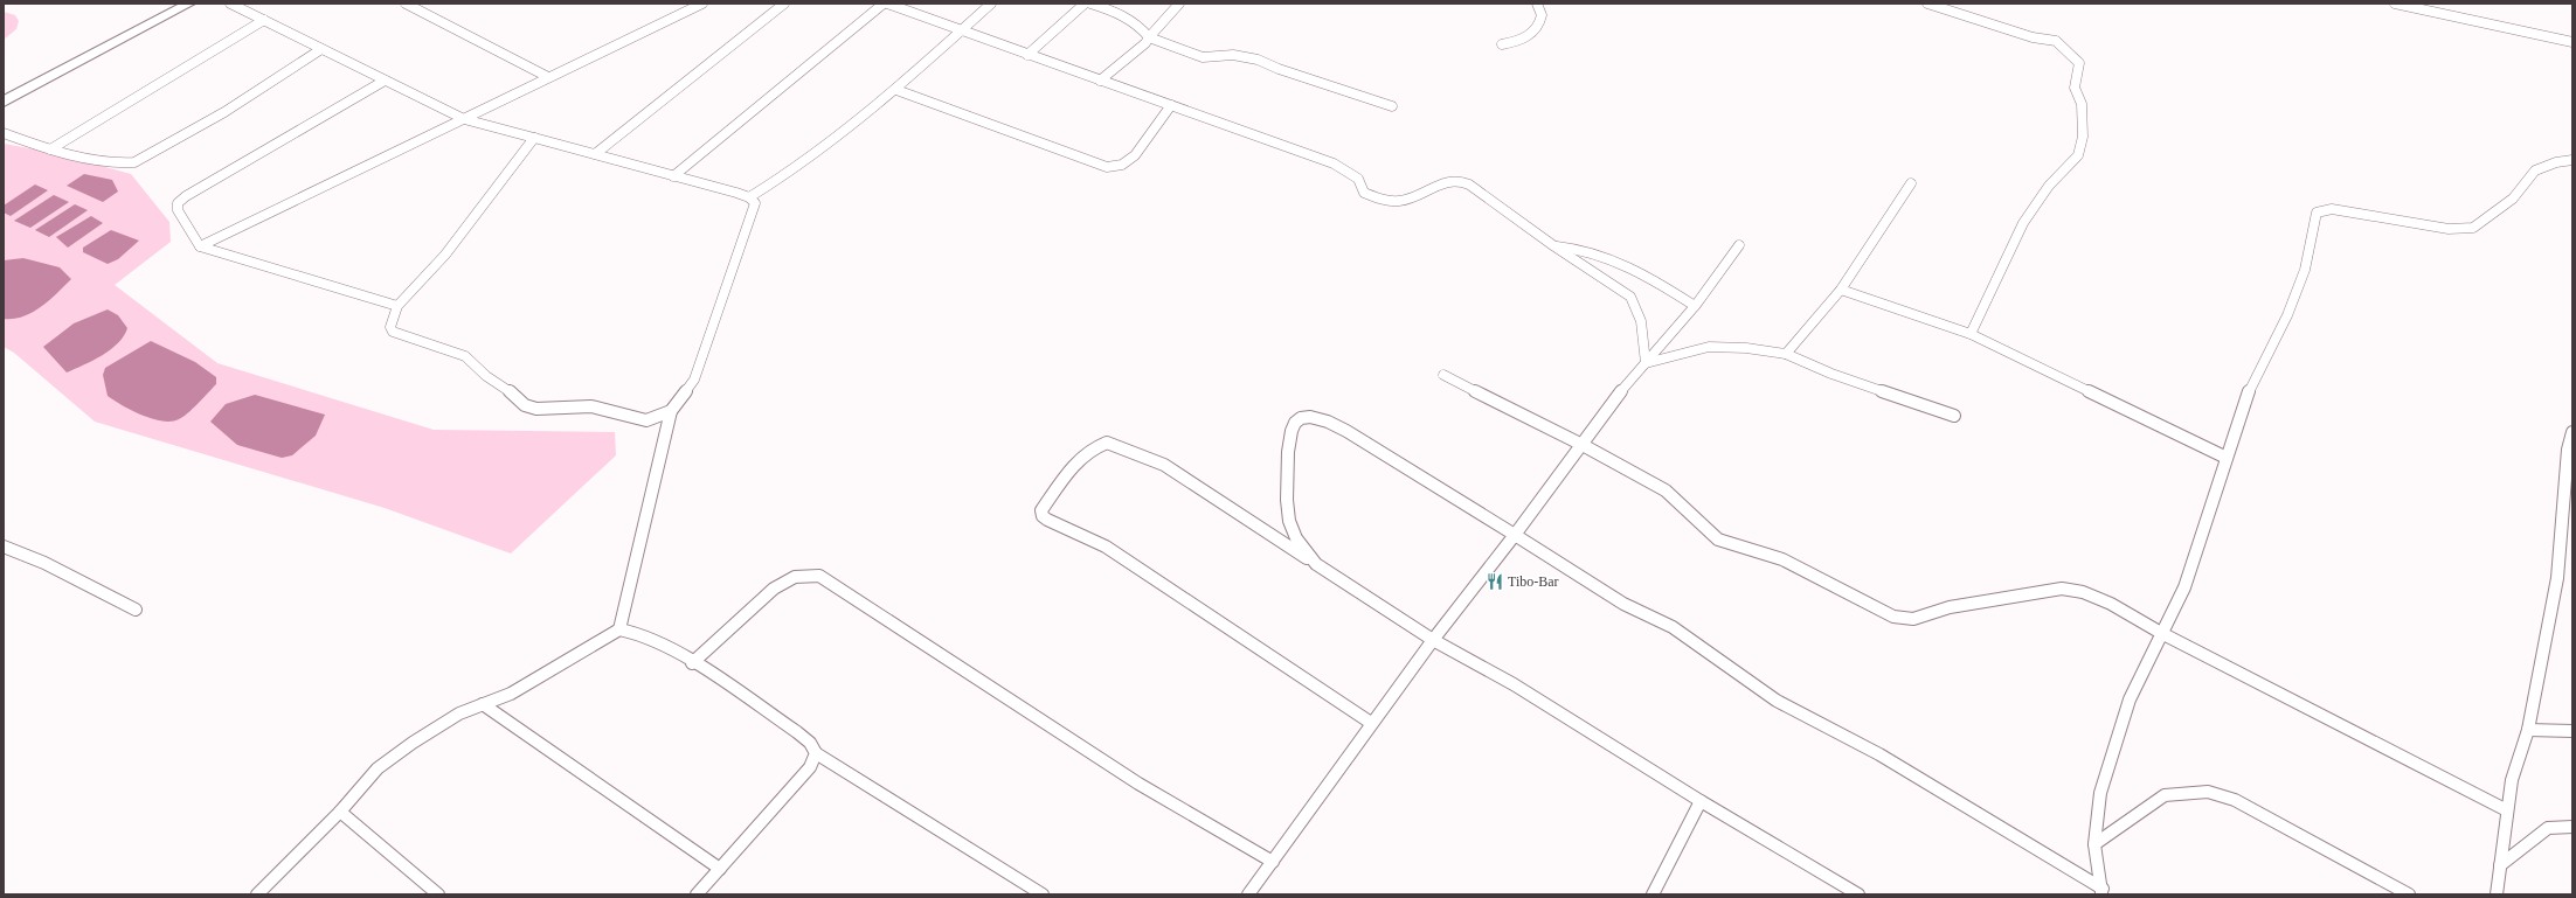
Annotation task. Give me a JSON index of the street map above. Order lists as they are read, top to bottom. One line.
{"places":{"restaurant":["Tibo-Bar"]}}
